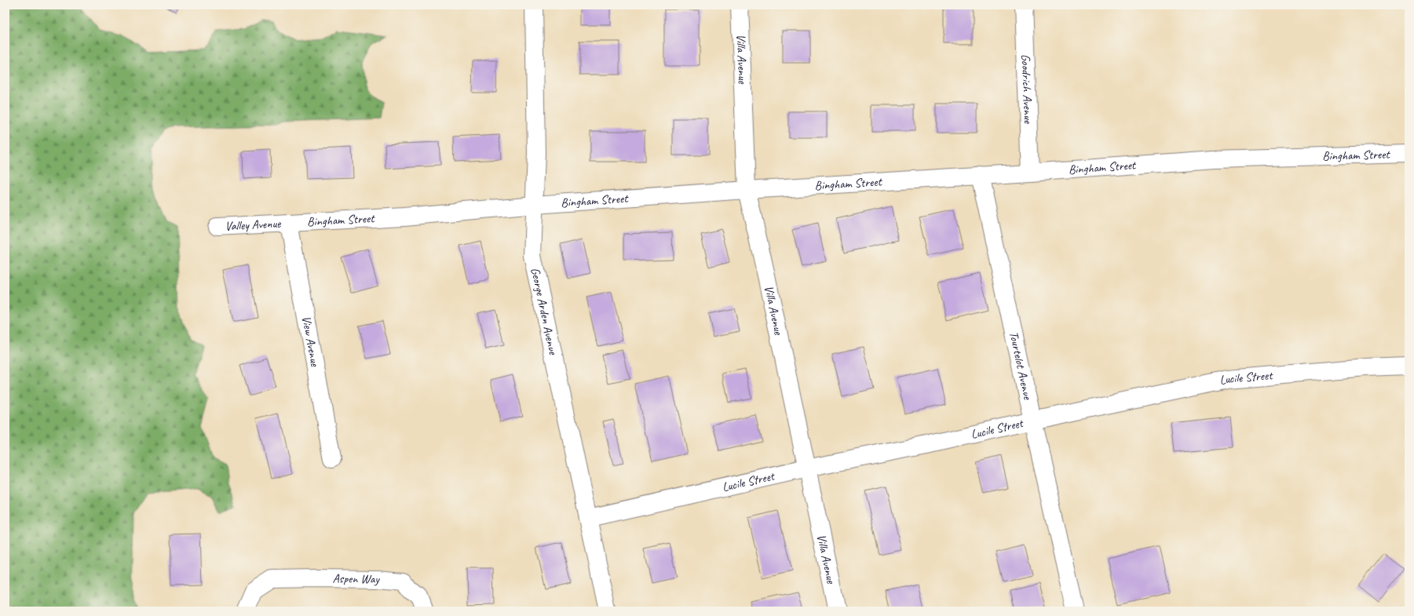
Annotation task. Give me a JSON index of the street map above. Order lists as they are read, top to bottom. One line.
{"streets":{"street":["Villa Avenue","Goodrich Avenue","Bingham Street","Valley Avenue","George Arden Avenue","View Avenue","Tourtelot Avenue","Lucile Street","Aspen Way"]},"crossings":[["Villa Avenue","Bingham Street"],["Villa Avenue","Lucile Street"],["Goodrich Avenue","Bingham Street"],["Bingham Street","Valley Avenue"],["Bingham Street","George Arden Avenue"],["Bingham Street","View Avenue"],["Bingham Street","Tourtelot Avenue"],["Valley Avenue","View Avenue"],["George Arden Avenue","Lucile Street"],["Tourtelot Avenue","Lucile Street"]]}
